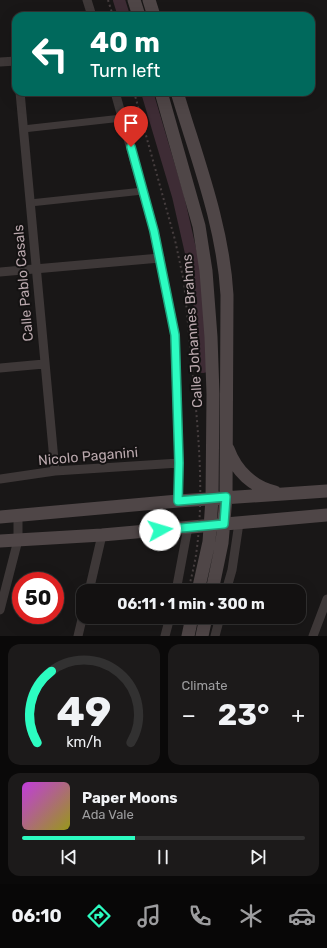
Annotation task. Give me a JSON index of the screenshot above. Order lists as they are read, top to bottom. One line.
{"streets":{"main road":["Calle Johannes Brahms"],"street":["Calle Pablo Casals","Nicolo Paganini"]},"crossings":[["Calle Pablo Casals","Nicolo Paganini"],["Calle Johannes Brahms","Nicolo Paganini"]],"page":{"turn":["40 m","Turn left"],"limit":"50","trip":"06:11 · 1 min · 300 m","tile":"Climate","heat":["−","23°","+"],"song":["Paper Moons","Ada Vale"],"tabs":"06:10","gauge":["49","km/h"]}}
